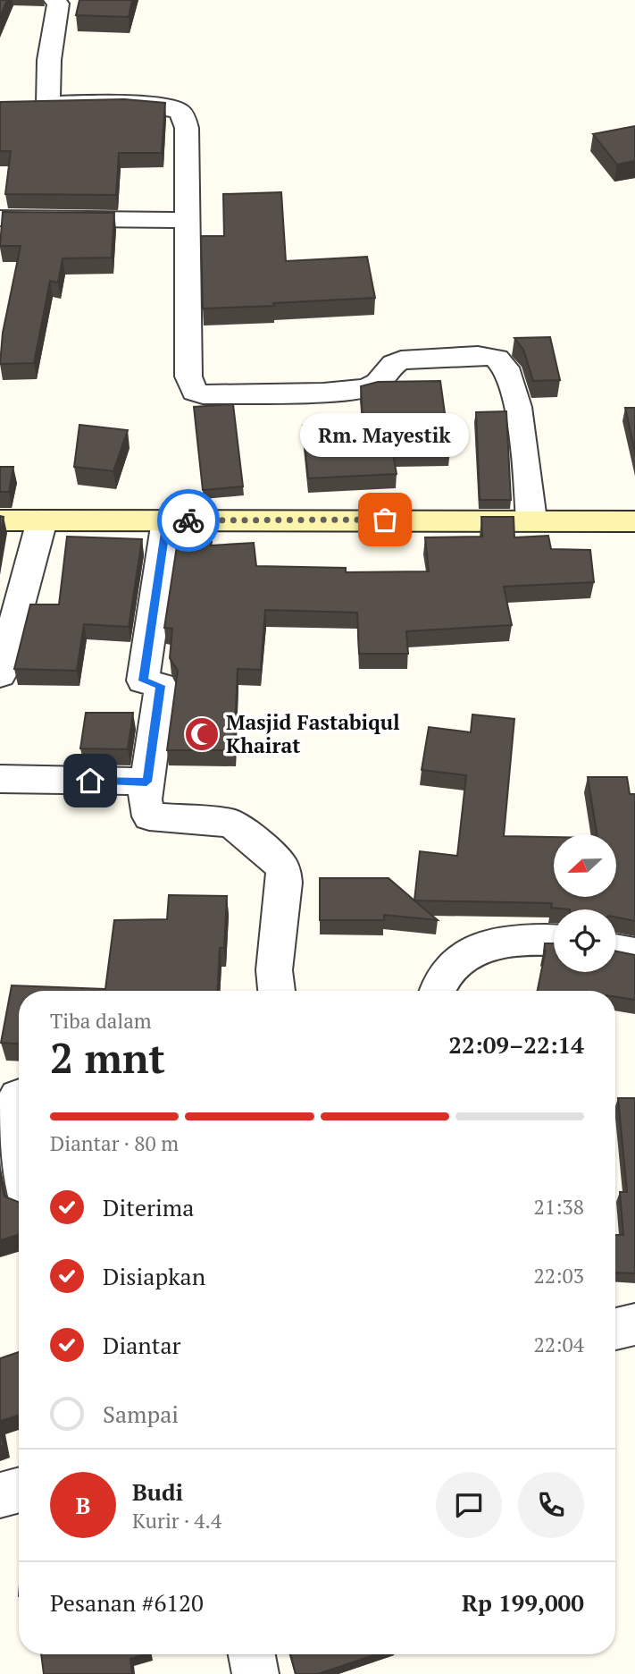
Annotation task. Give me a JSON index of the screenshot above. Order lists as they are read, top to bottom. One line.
{"places":{"other":["Rm. Mayestik"],"mosque":["Masjid Fastabiqul Khairat"]},"north":"left","page":{"bubble":"Rm. Mayestik","heading":["2 mnt","Tiba dalam","22:09–22:14"],"panel":["Budi","Kurir · 4.4","Pesanan #6120","Rp 199,000"],"bar":"Diantar · 80 m","list":[["Diterima","21:38"],["Disiapkan","22:03"],["Diantar","22:04"],"Sampai"],"round":"B"}}
